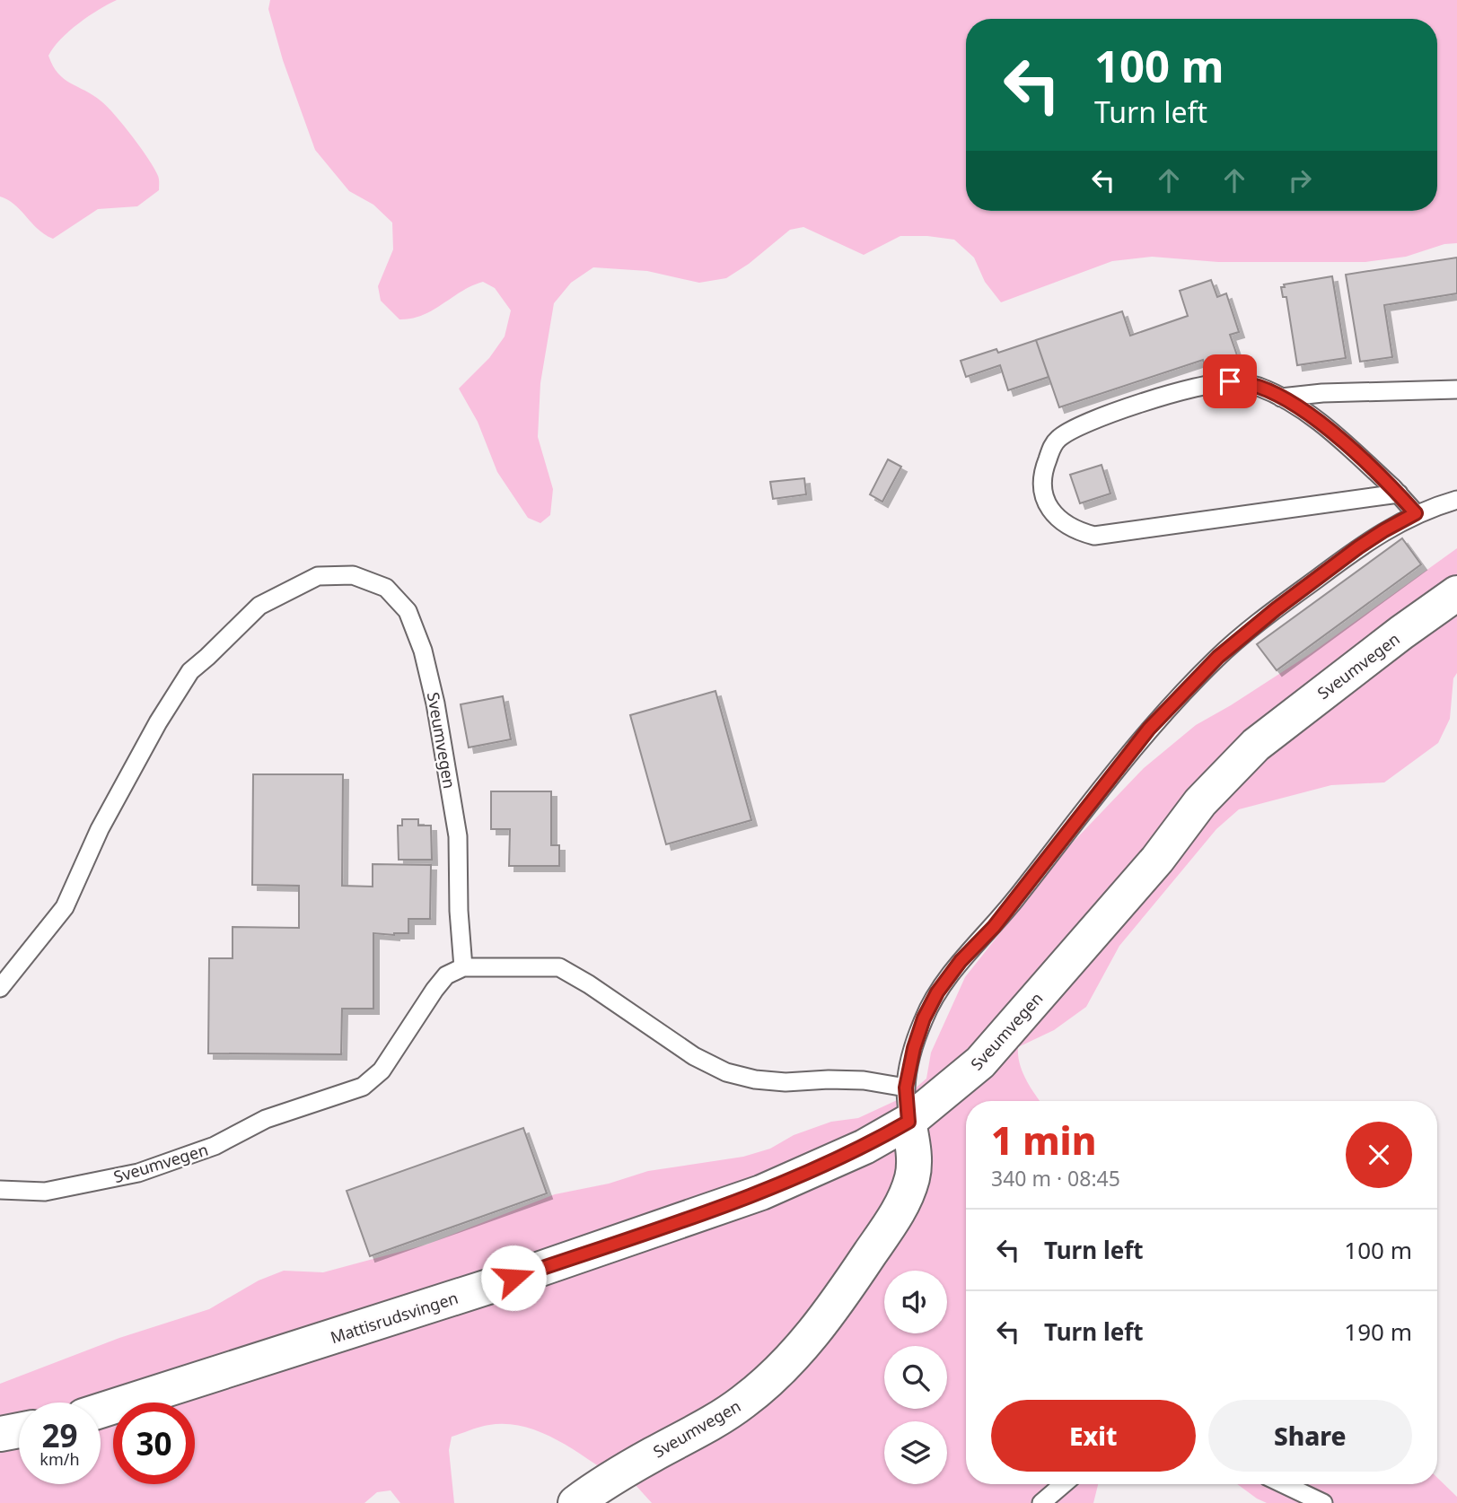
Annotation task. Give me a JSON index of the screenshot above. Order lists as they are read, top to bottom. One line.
{"streets":{"street":["Sveumvegen","Mattisrudsvingen"]},"crossings":[["Sveumvegen","Mattisrudsvingen"]],"page":{"turn":["100 m","Turn left"],"heading":["1 min","340 m · 08:45"],"list":[{"name":"Turn left","value":"100 m"},{"name":"Turn left","value":"190 m"}],"buttons":["Exit","Share"],"speed":"29 km/h","limit":"30"}}
